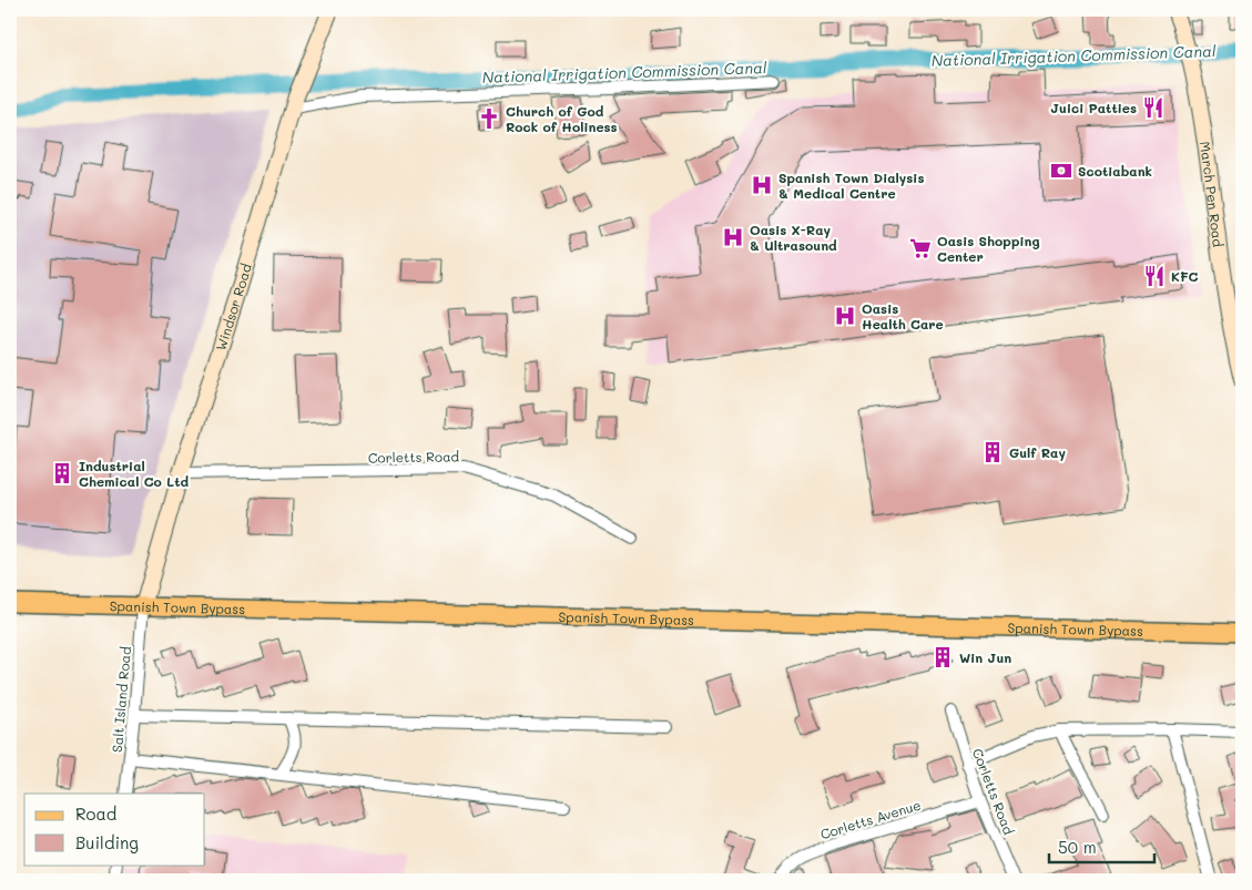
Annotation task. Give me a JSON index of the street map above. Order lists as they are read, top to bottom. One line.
{"streets":{"main road":["March Pen Road","Windsor Road","Spanish Town Bypass"],"street":["Corletts Road","Salt Island Road","Corletts Avenue"]},"crossings":[["Windsor Road","Corletts Road"],["Windsor Road","Spanish Town Bypass"],["Windsor Road","Salt Island Road"],["Corletts Road","Corletts Avenue"],["Spanish Town Bypass","Salt Island Road"]],"water":["National Irrigation Commission Canal"],"places":{"restaurant":["Juici Patties","KFC"],"church":["Church of God Rock of Holiness"],"bank":["Scotiabank"],"hospital":["Spanish Town Dialysis & Medical Centre","Oasis X-Ray & Ultrasound","Oasis Health Care"],"supermarket":["Oasis Shopping Center"],"building":["Gulf Ray","Industrial Chemical Co Ltd","Win Jun"]},"legend":["Road","Building"],"scale_bar":"50 m"}
